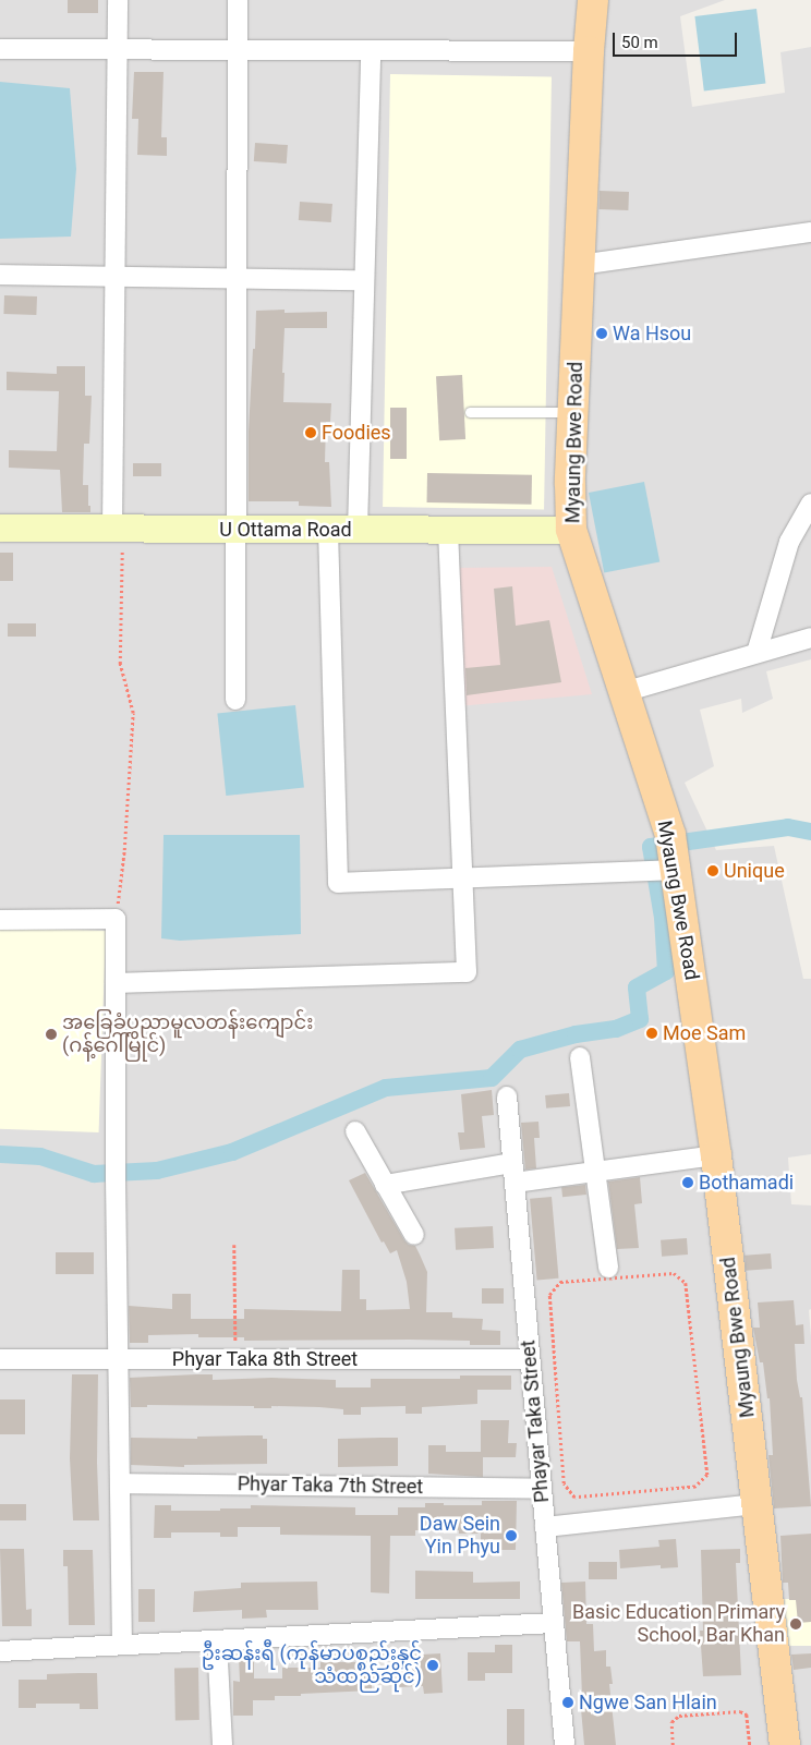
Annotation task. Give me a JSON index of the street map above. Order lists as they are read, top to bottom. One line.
{"streets":{"main road":["Myaung Bwe Road"],"street":["U Ottama Road","Phyar Taka 8th Street","Phayar Taka Street","Phyar Taka 7th Street"]},"crossings":[["Myaung Bwe Road","U Ottama Road"],["Phyar Taka 8th Street","Phayar Taka Street"],["Phayar Taka Street","Phyar Taka 7th Street"]],"places":["Wa Hsou","Foodies","Unique","Moe Sam","အခြေခံပညာမူလတန်းကျောင်း (ဂန့်ဂေါ်မြိုင်)","Bothamadi","Daw Sein Yin Phyu","Basic Education Primary School, Bar Khan","ဦးဆန်းရီ (ကုန်မာပစ္စည်းနှင့် သံထည်ဆိုင်)","Ngwe San Hlain"],"scale_bar":"50 m"}
